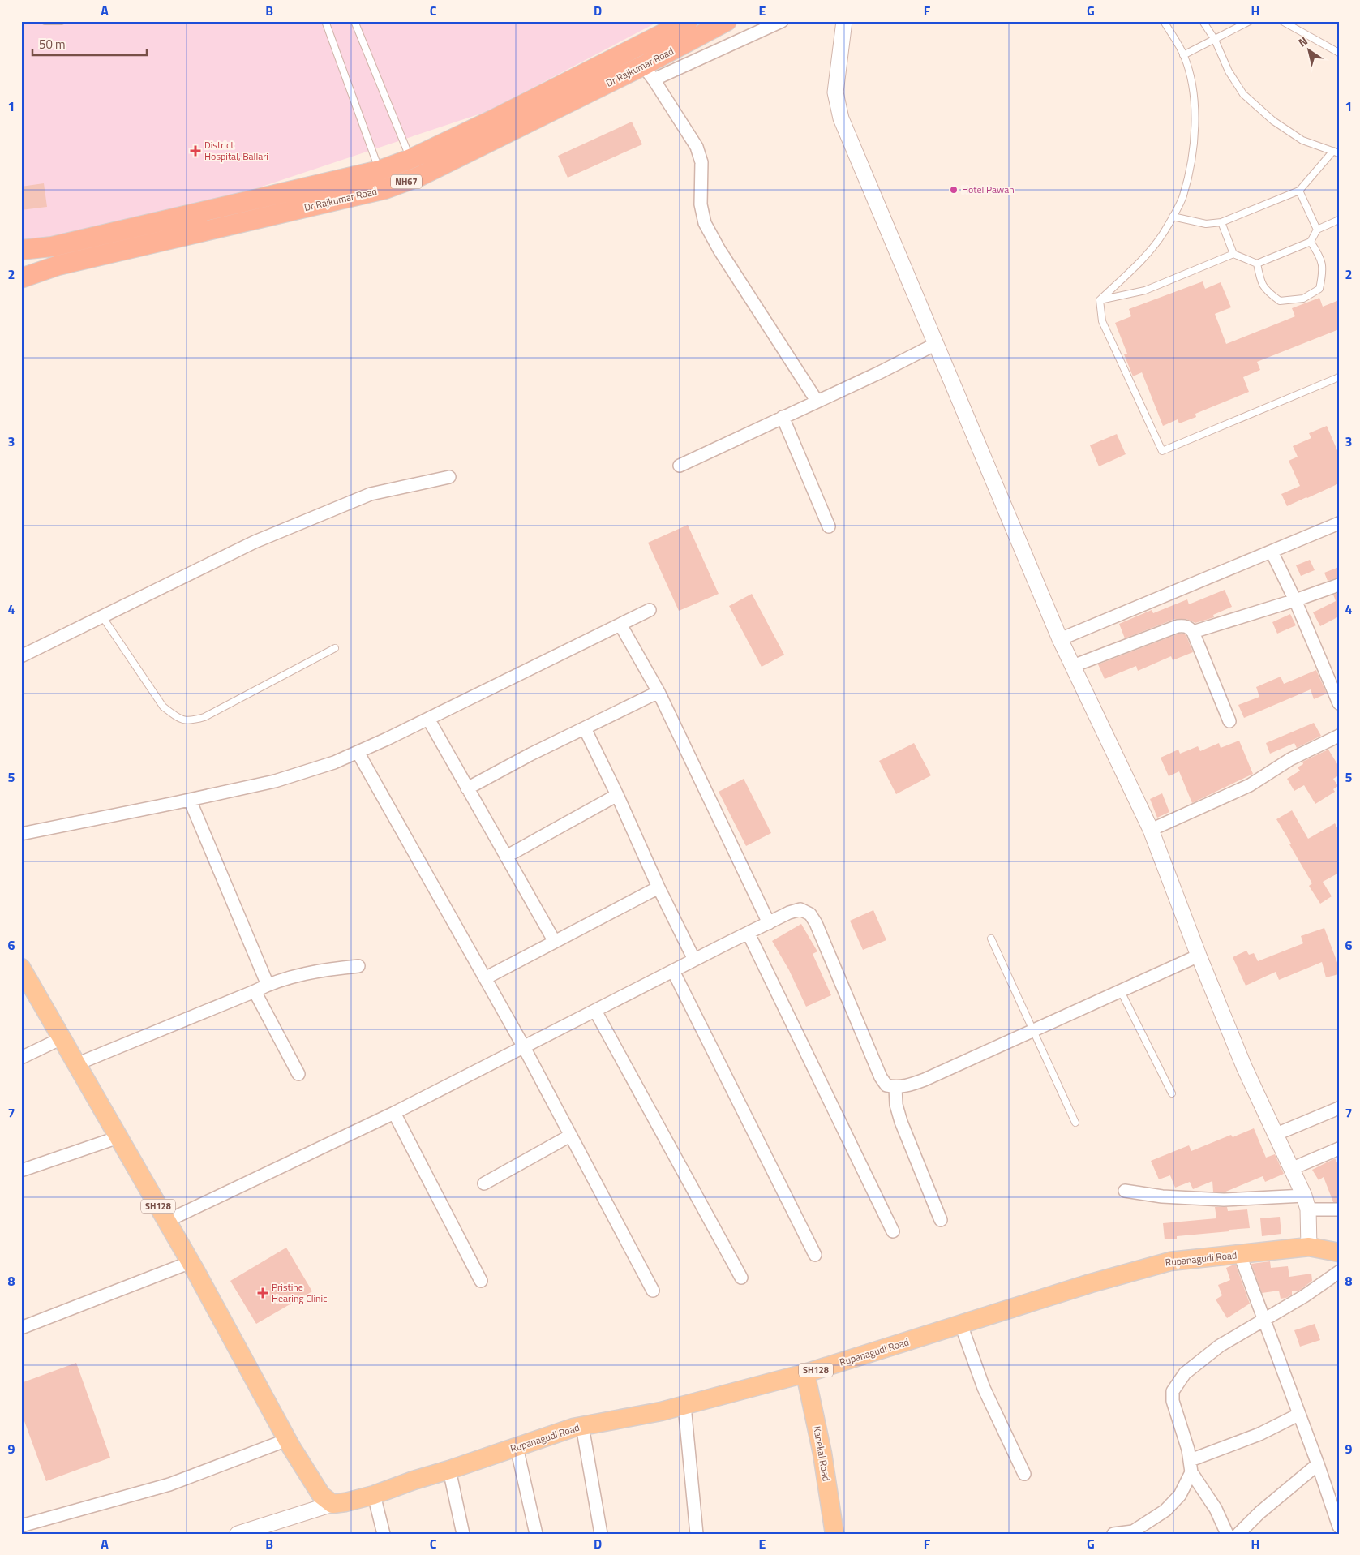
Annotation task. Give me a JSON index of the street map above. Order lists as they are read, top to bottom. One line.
{"streets":{"highway":["Dr Rajkumar Road","NH67"],"main road":["SH128","Rupanagudi Road","Kanekal Road"]},"crossings":[["SH128","Rupanagudi Road"],["Rupanagudi Road","Kanekal Road"]],"places":{"health":["District Hospital, Ballari","Pristine Hearing Clinic"],"other":["Hotel Pawan"]},"scale_bar":"50 m","north":"top left","grid":{"columns":["A","B","C","D","E","F","G","H"],"rows":["1","2","3","4","5","6","7","8","9"]}}
